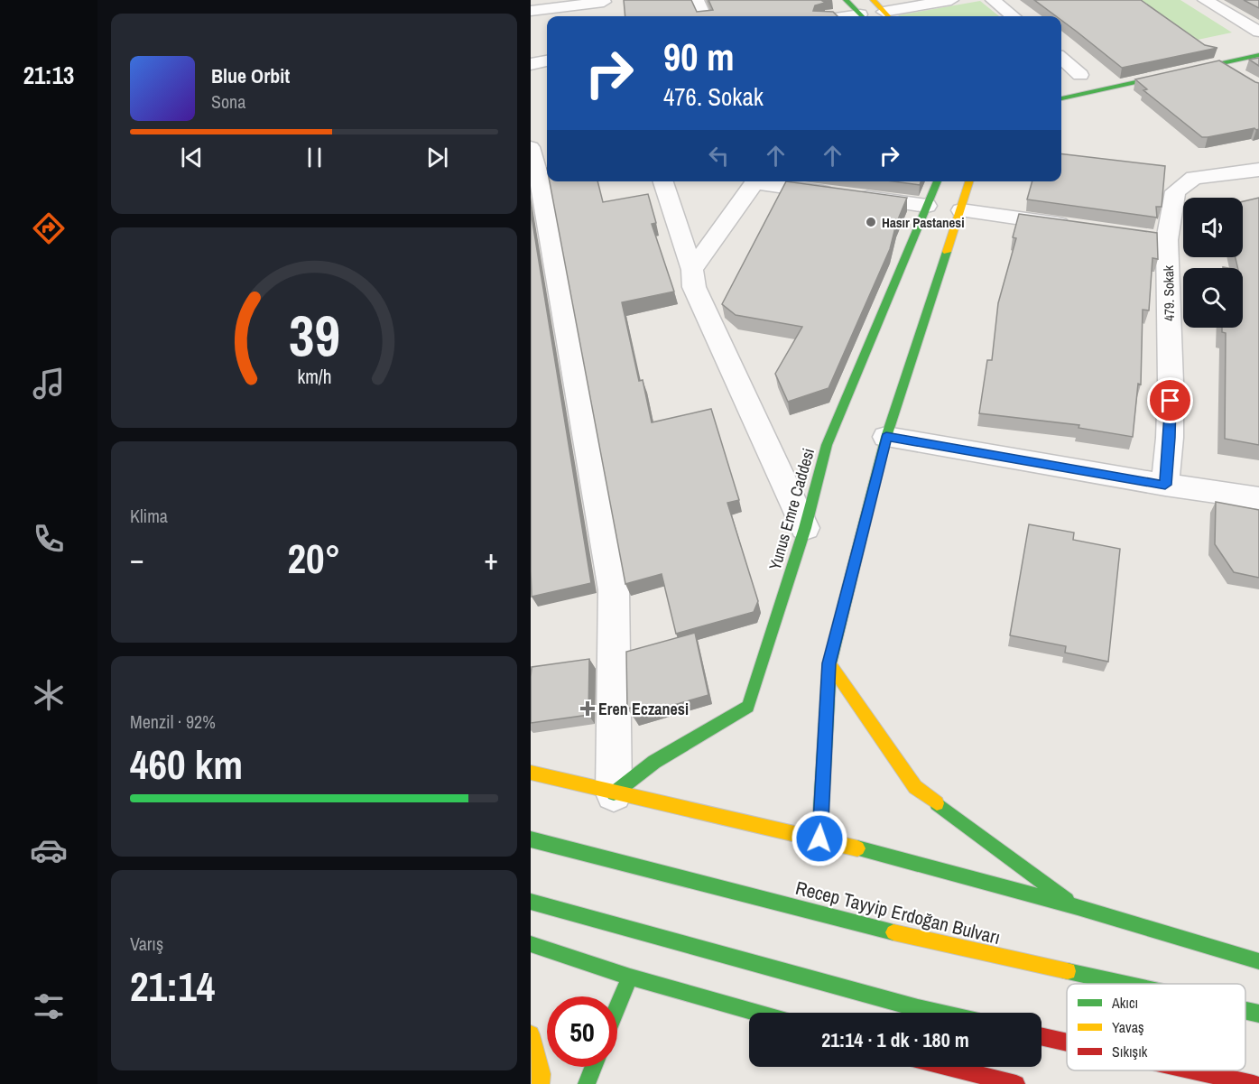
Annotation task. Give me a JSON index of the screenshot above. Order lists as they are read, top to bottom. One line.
{"streets":{"main road":["Yunus Emre Caddesi","Recep Tayyip Erdoğan Bulvarı"],"street":["479. Sokak"]},"places":{"other":["Hasır Pastanesi"],"health":["Eren Eczanesi"]},"legend":["Akıcı","Yavaş","Sıkışık"],"page":{"tabs":"21:13","turn":["90 m","476. Sokak"],"song":["Blue Orbit","Sona"],"tile":["Klima",["Menzil · 92%","460 km"],["Varış","21:14"]],"heat":["−","20°","+"],"limit":"50","trip":"21:14 · 1 dk · 180 m","gauge":["39","km/h"]}}
